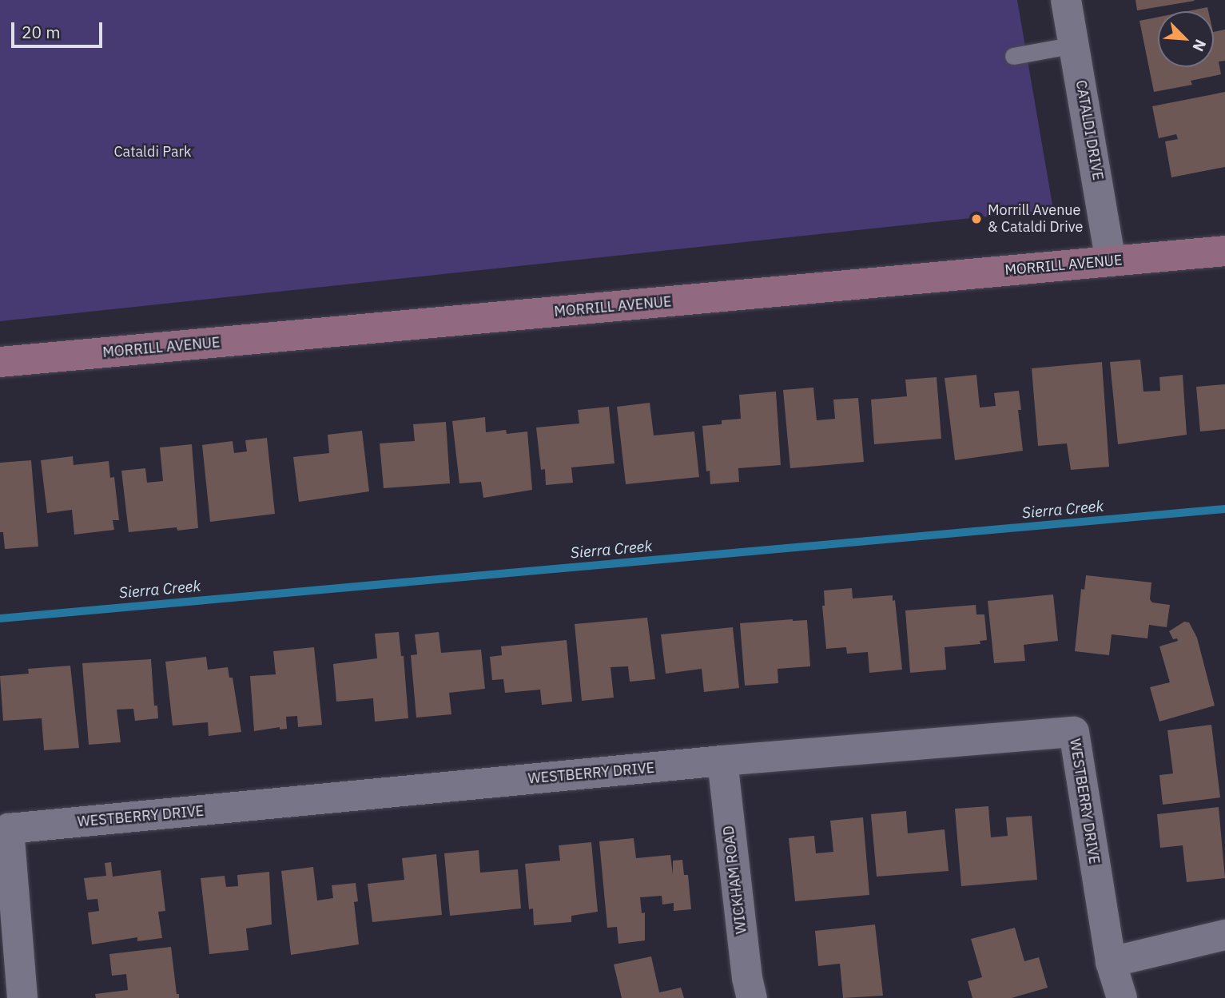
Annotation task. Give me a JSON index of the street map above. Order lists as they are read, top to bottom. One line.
{"streets":{"street":["CATALDI DRIVE","MORRILL AVENUE","WESTBERRY DRIVE","WICKHAM ROAD"]},"crossings":[["CATALDI DRIVE","MORRILL AVENUE"],["WESTBERRY DRIVE","WICKHAM ROAD"]],"water":["Sierra Creek"],"parks":["Cataldi Park"],"places":["Morrill Avenue & Cataldi Drive"],"scale_bar":"20 m","north":"bottom right"}
